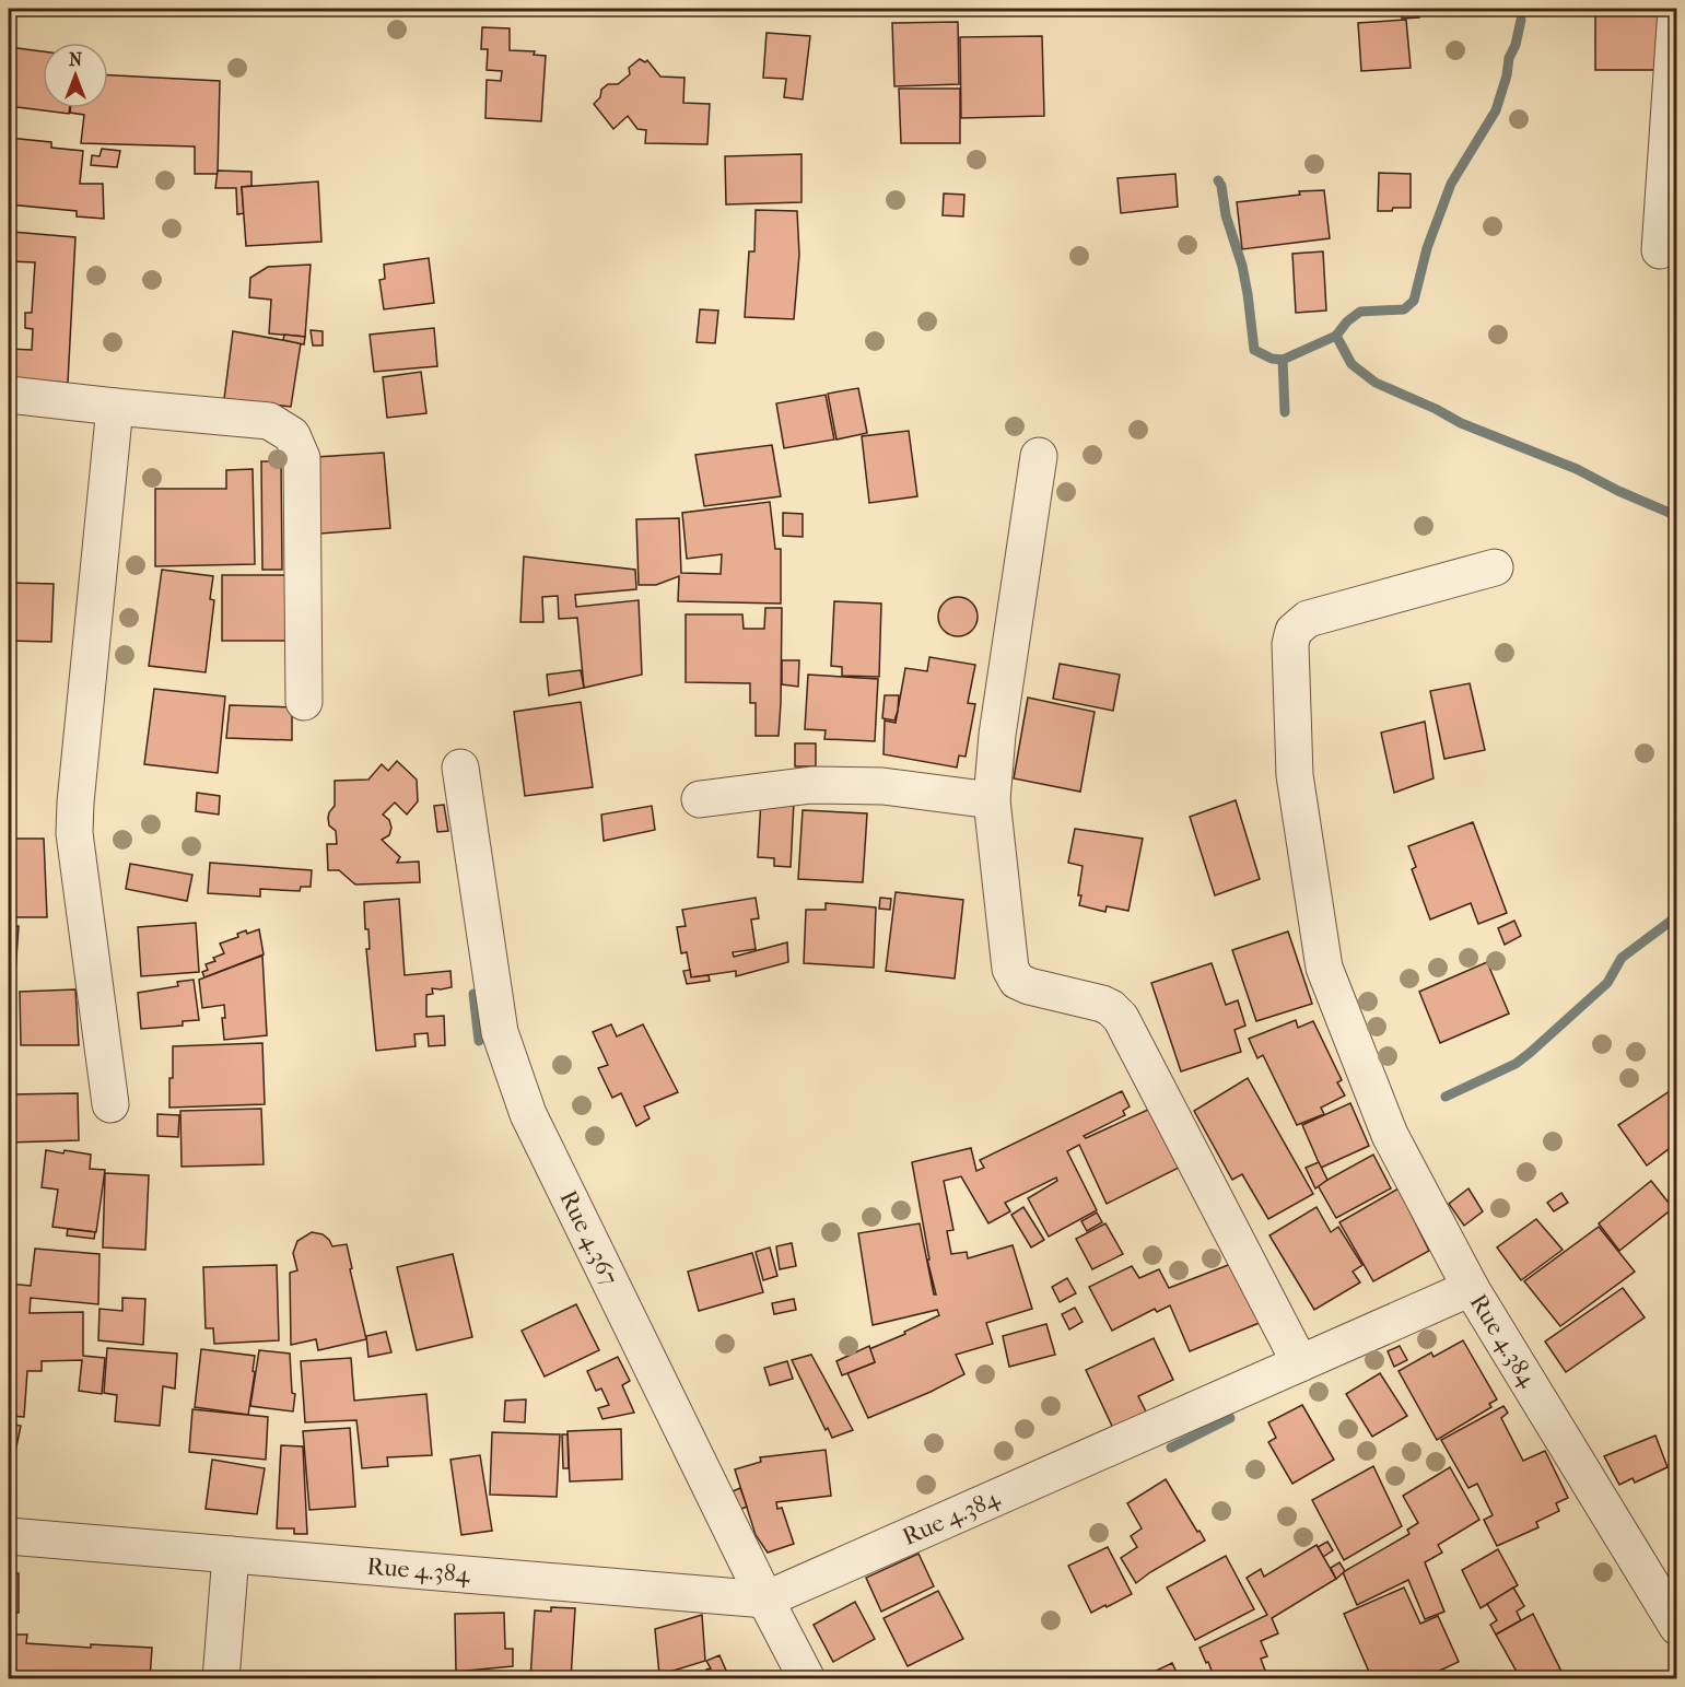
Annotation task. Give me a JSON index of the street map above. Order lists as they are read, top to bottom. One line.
{"streets":{"street":["Rue 4.367","Rue 4.384"]},"crossings":[["Rue 4.367","Rue 4.384"]],"north":"top"}
